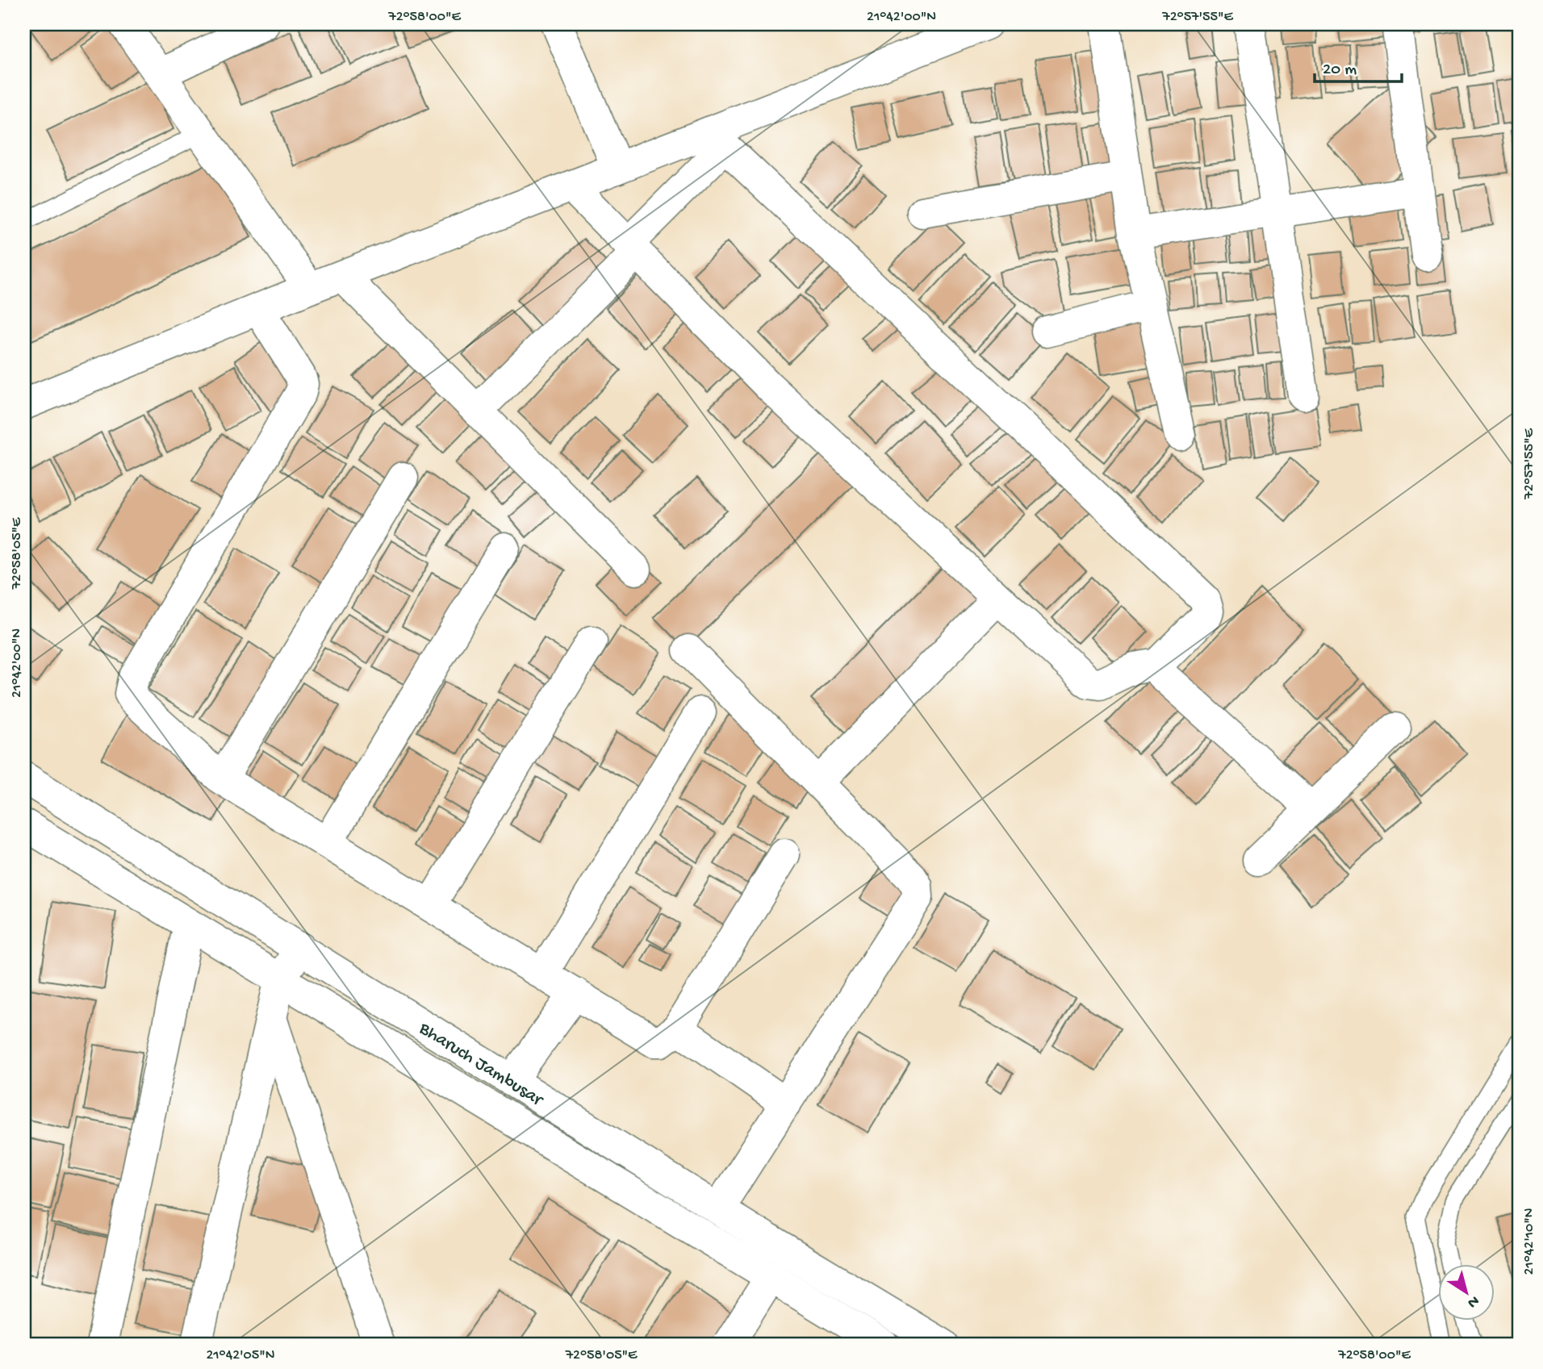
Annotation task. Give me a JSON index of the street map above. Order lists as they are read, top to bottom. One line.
{"streets":{"street":["Bharuch Jambusar"]},"scale_bar":"20 m","north":"bottom right","coordinates":["72°58'00\"E","21°42'00\"N","72°57'55\"E","72°58'05\"E","21°42'10\"N","21°42'05\"N"]}
